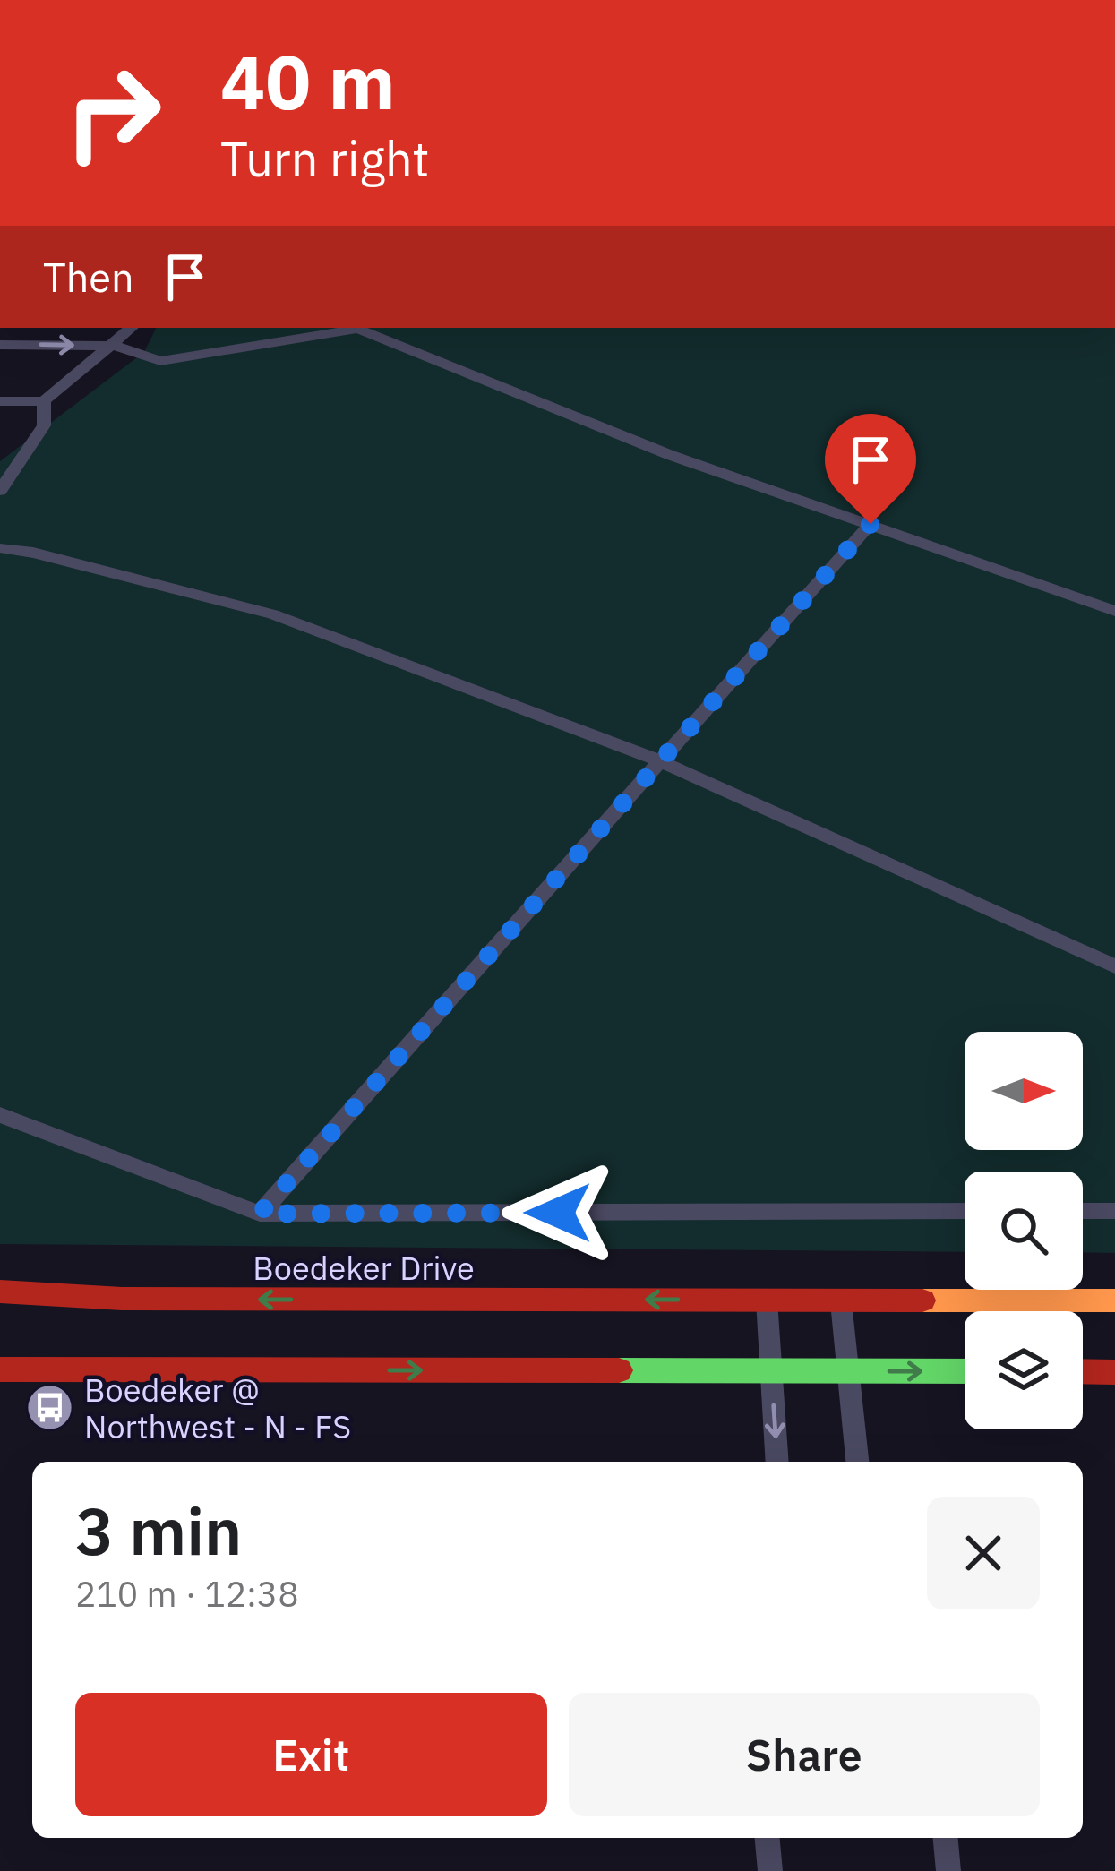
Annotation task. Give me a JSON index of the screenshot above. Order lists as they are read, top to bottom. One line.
{"streets":{"main road":["Boedeker Drive"]},"places":{"bus stop":["Boedeker @ Northwest - N - FS"]},"north":"right","page":{"turn":["40 m","Turn right"],"then":"Then","heading":["3 min","210 m · 12:38"],"buttons":["Exit","Share"]}}
